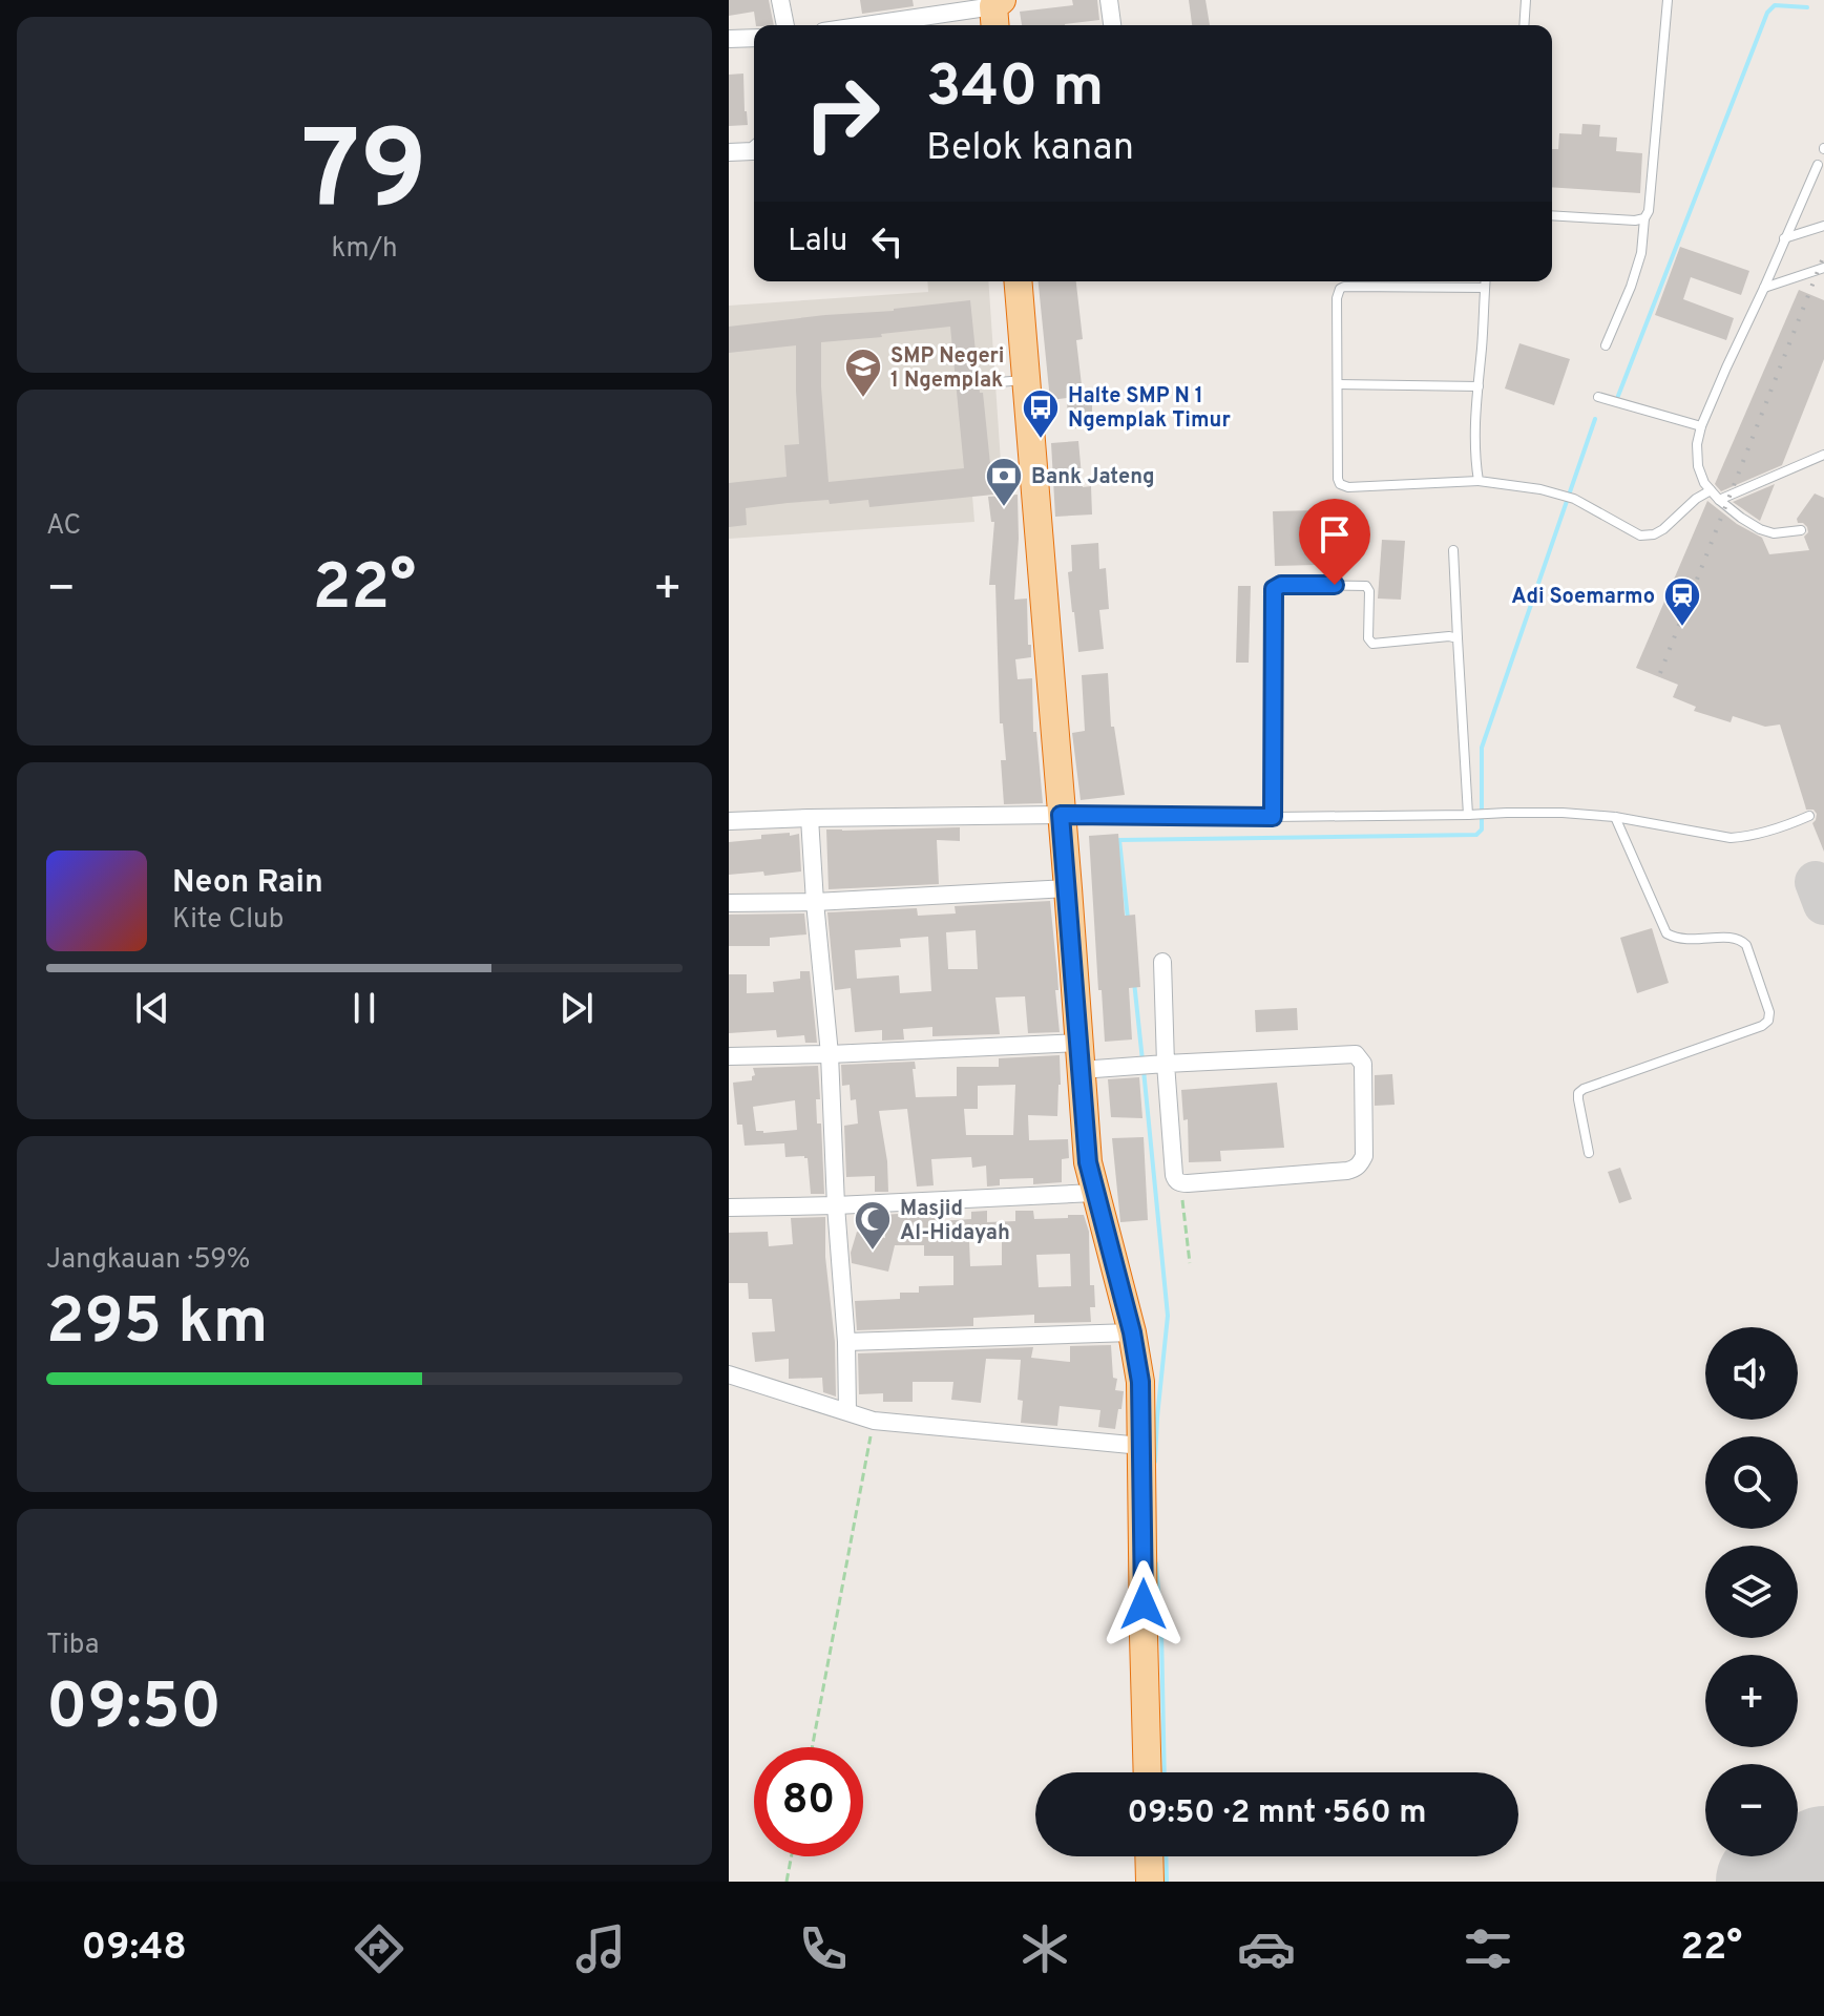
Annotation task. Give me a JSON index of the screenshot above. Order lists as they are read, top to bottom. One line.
{"places":{"school or university":["SMP Negeri 1 Ngemplak"],"bus stop":["Halte SMP N 1 Ngemplak Timur"],"bank":["Bank Jateng"],"station":["Adi Soemarmo"],"mosque":["Masjid Al-Hidayah"]},"page":{"tile":[["79","km/h"],"AC",["Jangkauan · 59%","295 km"],["Tiba","09:50"]],"turn":["340 m","Belok kanan"],"then":"Lalu","heat":["−","22°","+"],"song":["Neon Rain","Kite Club"],"map_buttons":["+","−"],"limit":"80","trip":"09:50 · 2 mnt · 560 m","tabs":["09:48","22°"]}}
